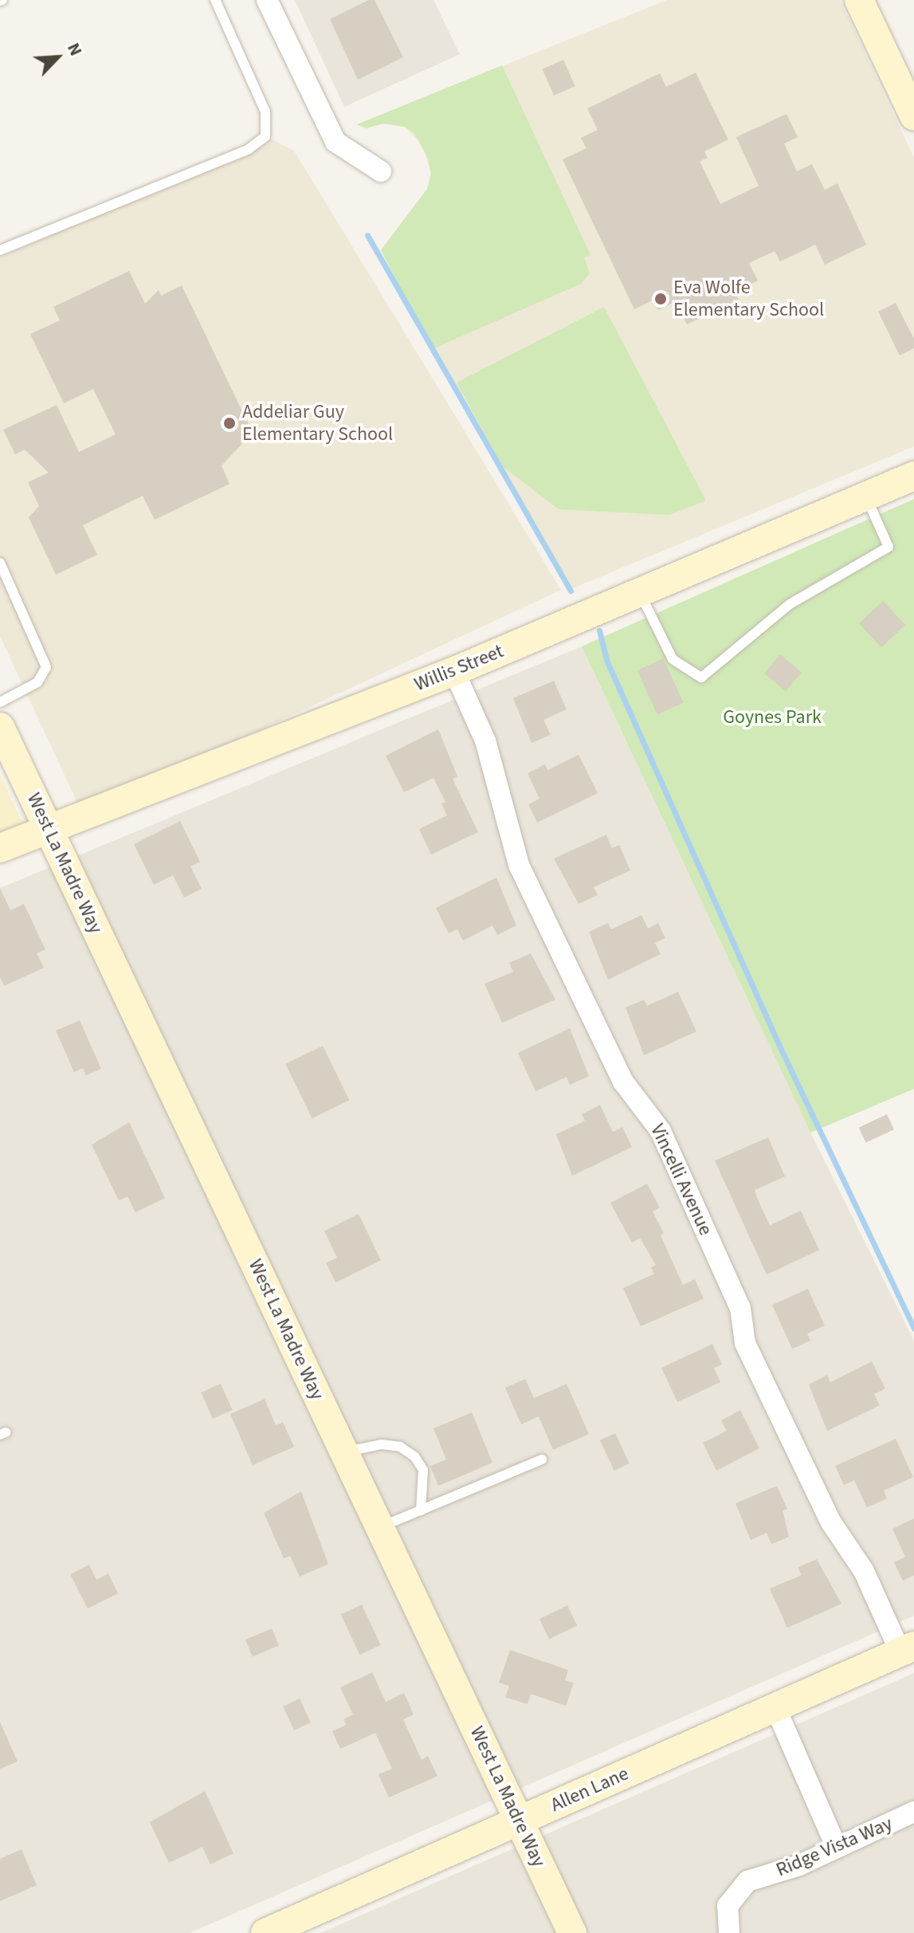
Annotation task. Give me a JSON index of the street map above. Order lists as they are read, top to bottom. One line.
{"streets":{"street":["Willis Street","West La Madre Way","Vincelli Avenue","Allen Lane","Ridge Vista Way"]},"crossings":[["Willis Street","West La Madre Way"],["Willis Street","Vincelli Avenue"],["West La Madre Way","Allen Lane"],["Vincelli Avenue","Allen Lane"]],"parks":["Goynes Park"],"places":["Eva Wolfe Elementary School","Addeliar Guy Elementary School"],"north":"top right"}
